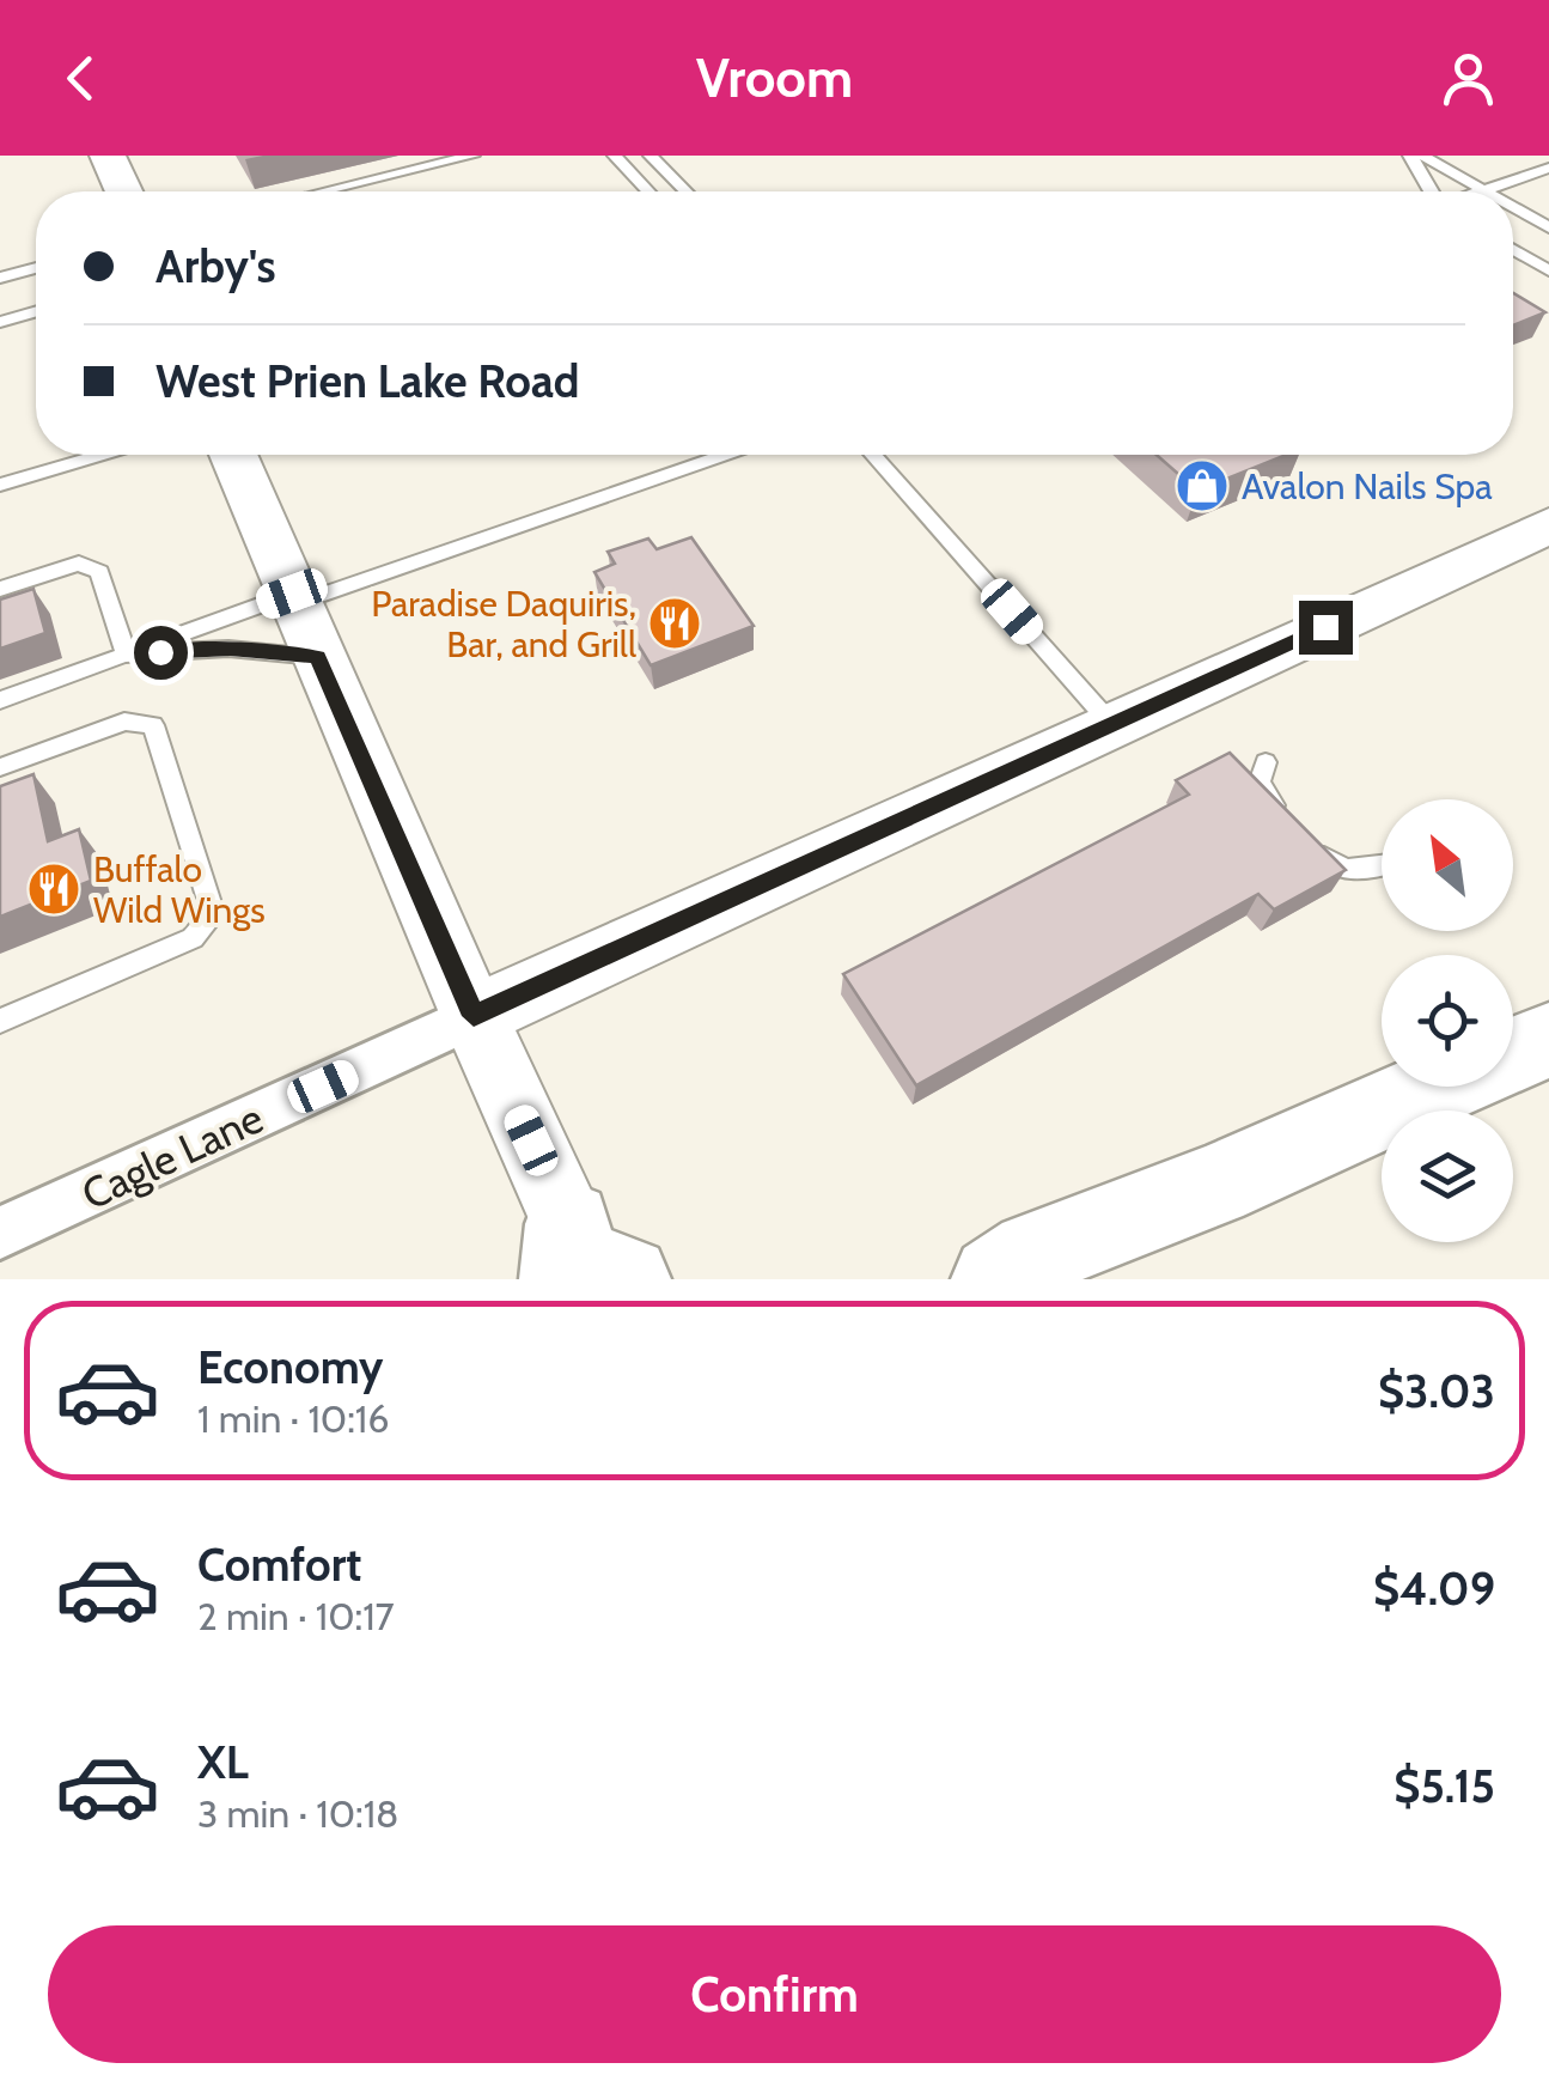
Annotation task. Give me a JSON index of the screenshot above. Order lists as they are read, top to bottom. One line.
{"streets":{"street":["Cagle Lane"]},"places":{"shop":["Avalon Nails Spa"],"restaurant":["Paradise Daquiris, Bar, and Grill","Buffalo Wild Wings"]},"north":"top left","page":{"header":"Vroom","banner":["Arby's","West Prien Lake Road"],"list":[{"name":"Economy","note":"1 min · 10:16","value":"$3.03"},{"name":"Comfort","note":"2 min · 10:17","value":"$4.09"},{"name":"XL","note":"3 min · 10:18","value":"$5.15"}],"buttons":"Confirm"}}
